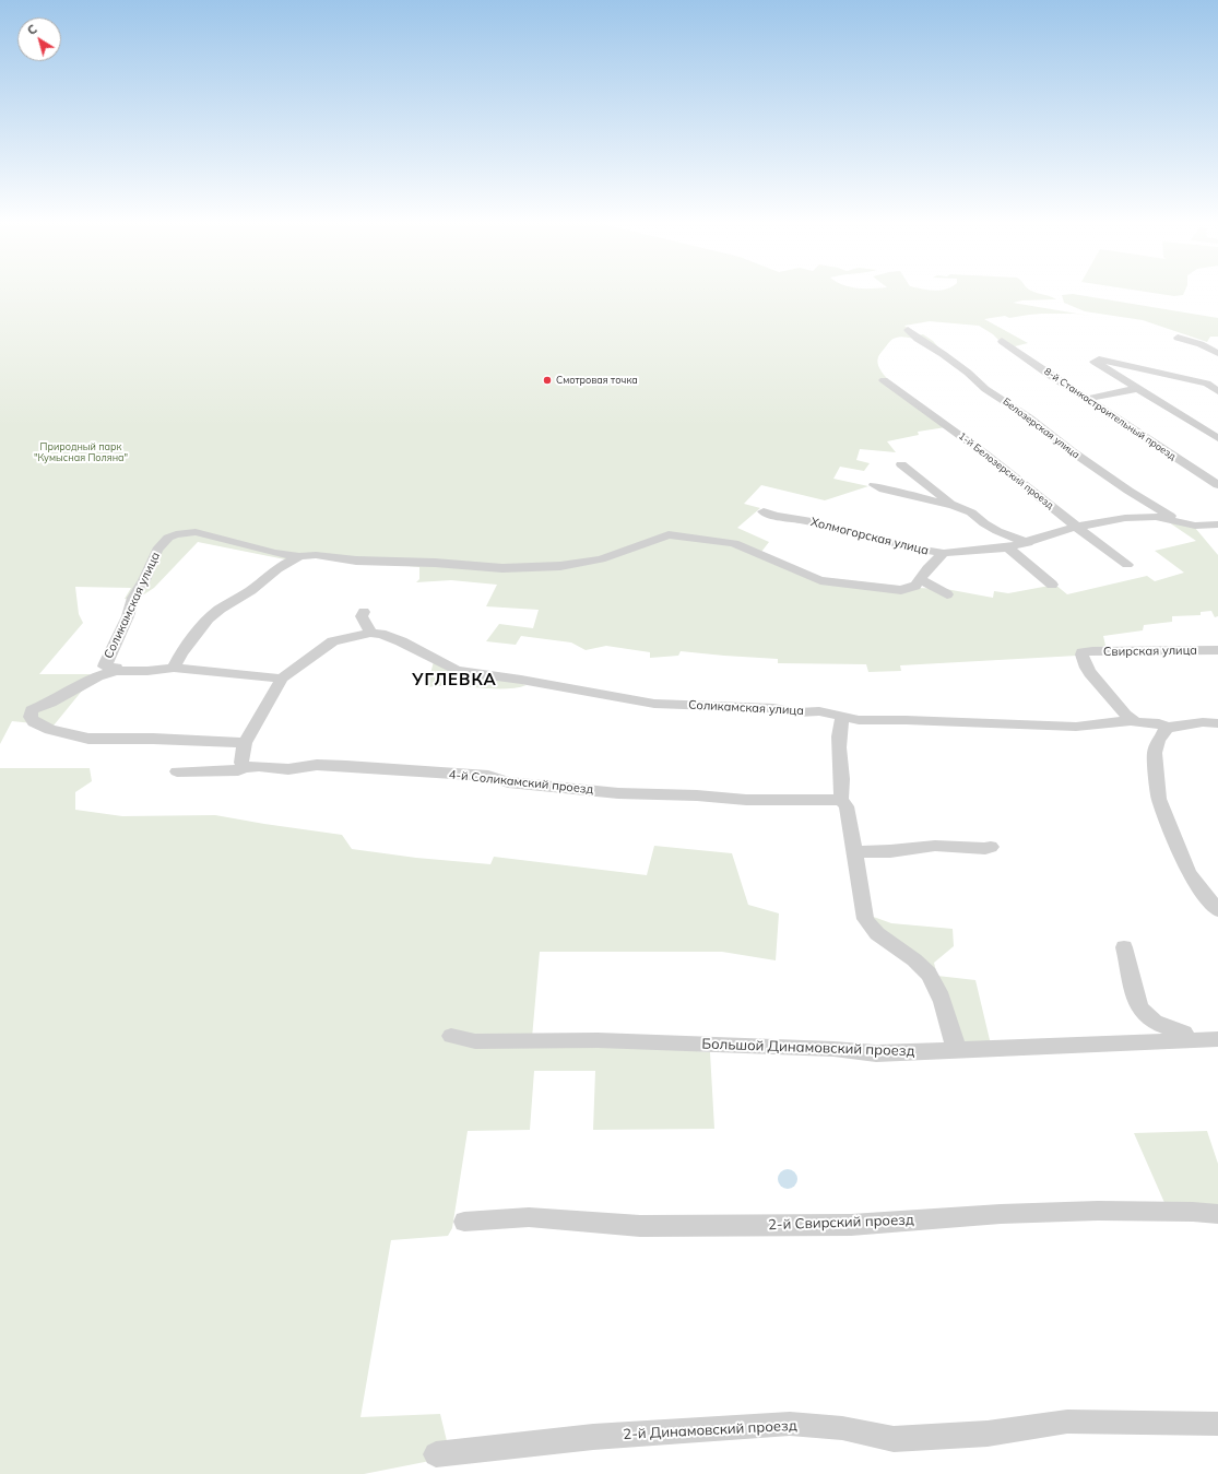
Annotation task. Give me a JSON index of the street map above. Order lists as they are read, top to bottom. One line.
{"streets":{"street":["8-й Станкостроительный проезд","Белозерская улица","1-й Белозерский проезд","Холмогорская улица","Соликамская улица","Свирская улица","4-й Соликамский проезд","Большой Динамовский проезд","2-й Свирский проезд","2-й Динамовский проезд"]},"crossings":[["Белозерская улица","Холмогорская улица"],["1-й Белозерский проезд","Холмогорская улица"],["Соликамская улица","Свирская улица"]],"districts":["УГЛЕВКА"],"parks":["Природный парк \"Кумысная Поляна\""],"places":["Смотровая точка"],"north":"top left"}
